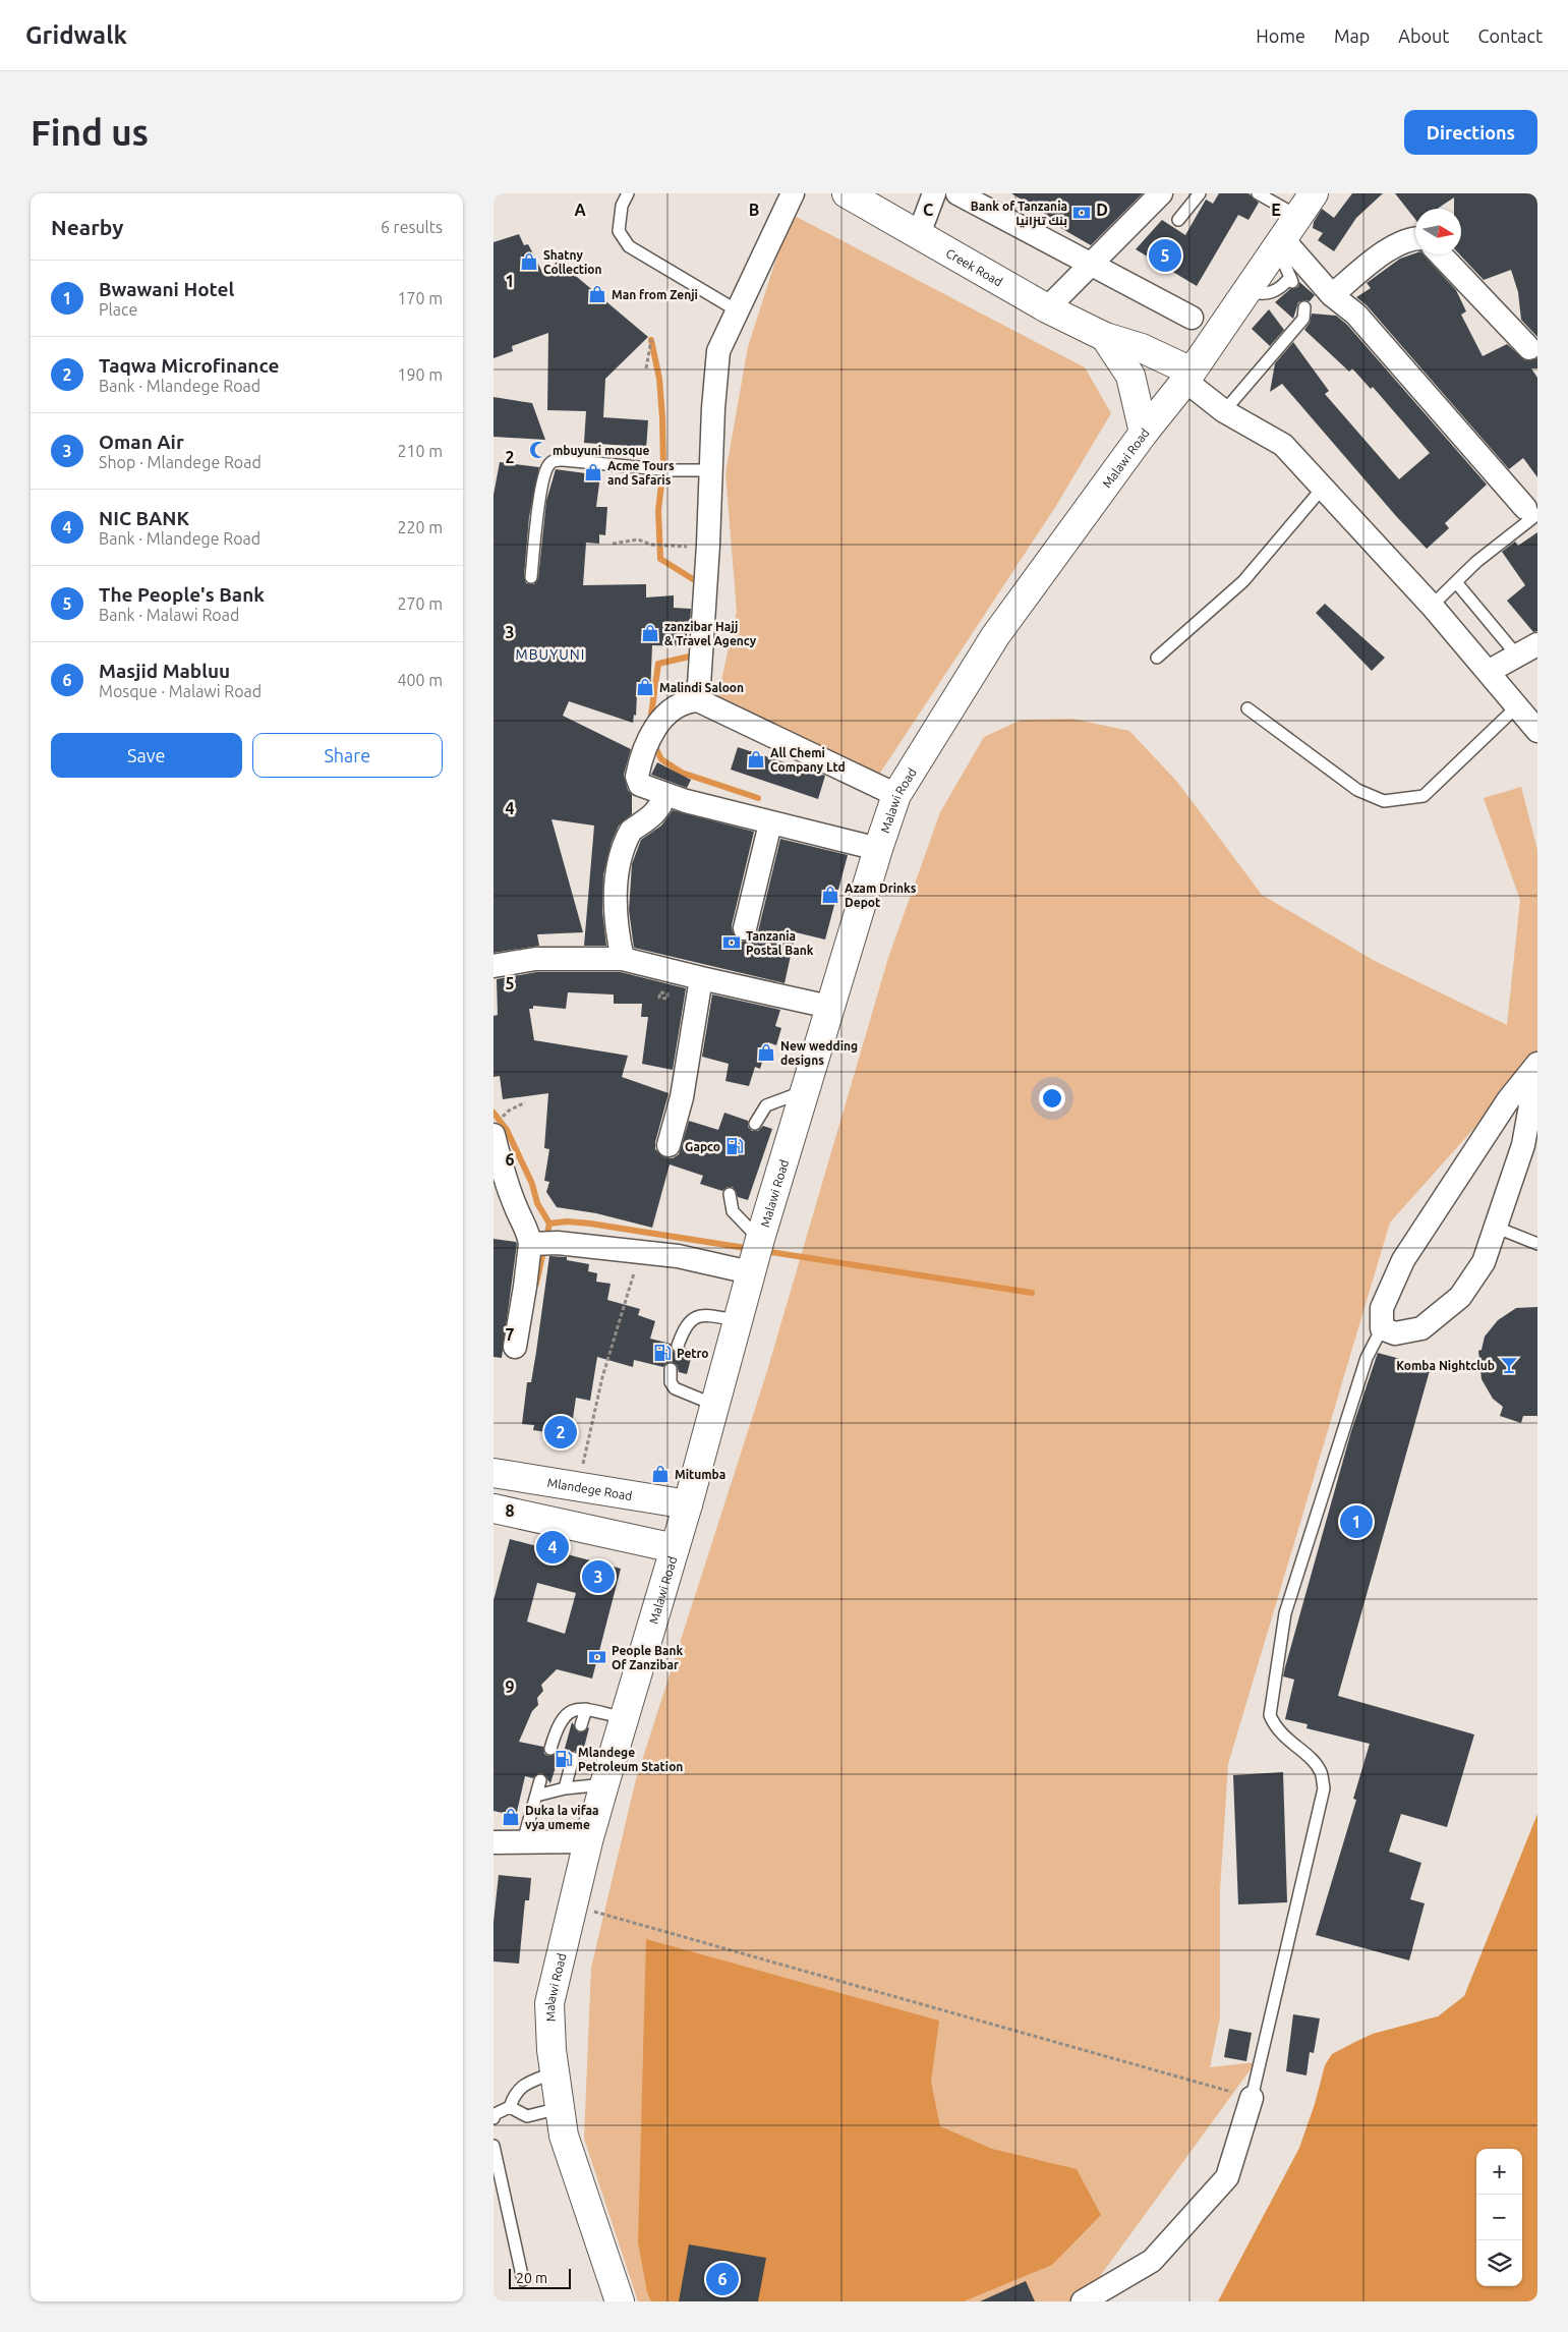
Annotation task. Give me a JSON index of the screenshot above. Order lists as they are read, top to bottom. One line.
{"streets":{"main road":["Creek Road","Malawi Road","Mlandege Road"]},"crossings":[["Creek Road","Malawi Road"],["Malawi Road","Mlandege Road"]],"districts":["MBUYUNI"],"places":{"bank":["Bank of Tanzania بنك تنزانيا","Tanzania Postal Bank","People Bank Of Zanzibar"],"shop":["Shatny Collection","Man from Zenji","Acme Tours and Safaris","zanzibar Hajj & Travel Agency","Malindi Saloon","All Chemi Company Ltd","Azam Drinks Depot","New wedding designs","Mitumba","Duka la vifaa vya umeme"],"mosque":["mbuyuni mosque"],"fuel station":["Gapco","Petro","Mlandege Petroleum Station"],"bar":["Komba Nightclub"]},"scale_bar":"20 m","north":"right","page":{"header":"Gridwalk","nav":["Home","Map","About","Contact"],"buttons":["Directions",["Save","Share"]],"title":"Find us","heading":["Nearby","6 results"],"pins":["5","2","1","4","3","6"],"list":[{"mark":"1","name":"Bwawani Hotel","note":"Place","value":"170 m"},{"mark":"2","name":"Taqwa Microfinance","note":"Bank · Mlandege Road","value":"190 m"},{"mark":"3","name":"Oman Air","note":"Shop · Mlandege Road","value":"210 m"},{"mark":"4","name":"NIC BANK","note":"Bank · Mlandege Road","value":"220 m"},{"mark":"5","name":"The People's Bank","note":"Bank · Malawi Road","value":"270 m"},{"mark":"6","name":"Masjid Mabluu","note":"Mosque · Malawi Road","value":"400 m"}],"map_buttons":["+","−"],"scale":"20 m"},"grid":{"columns":["A","B","C","D","E"],"rows":["1","2","3","4","5","6","7","8","9"]}}
